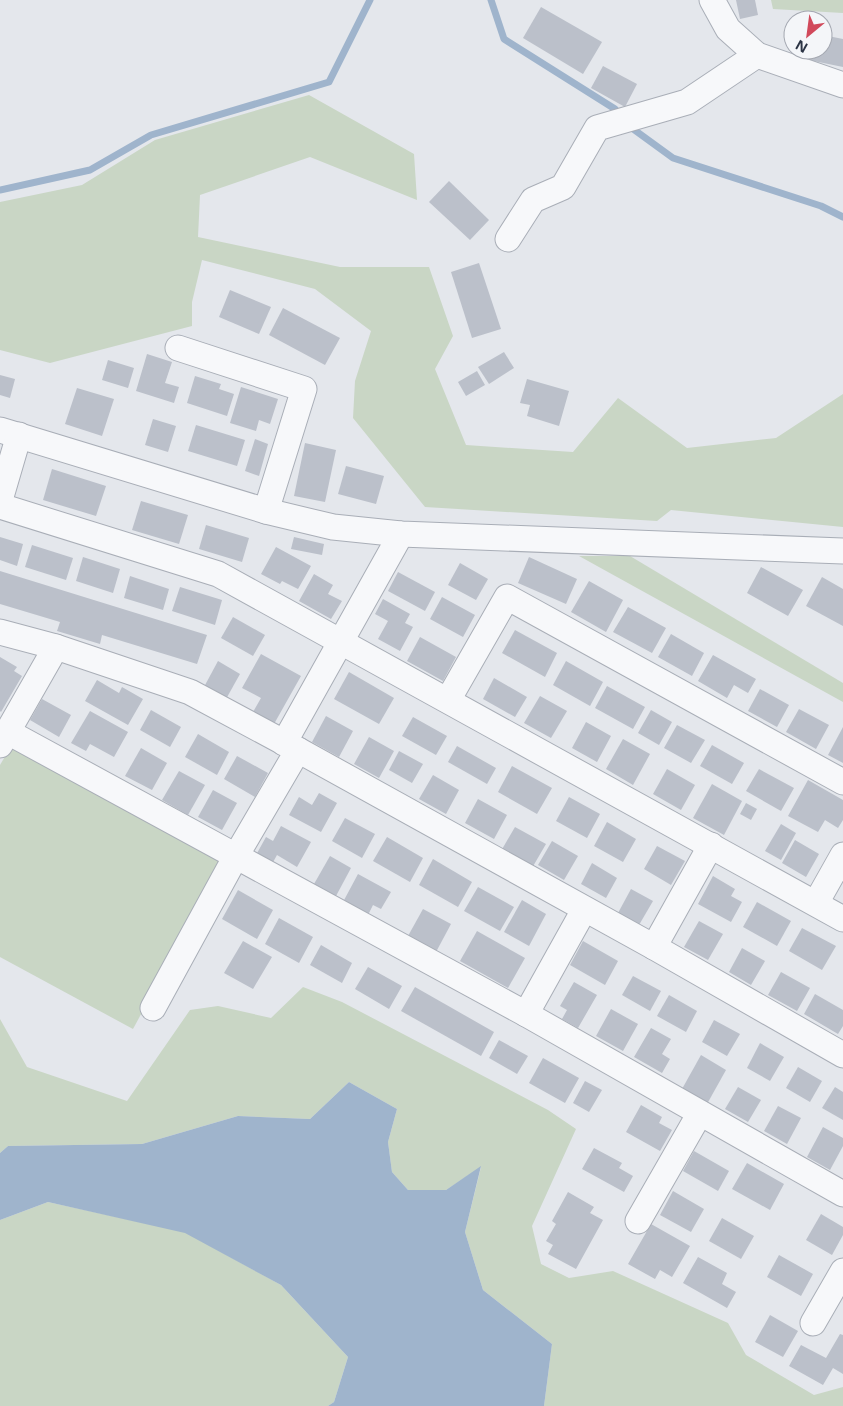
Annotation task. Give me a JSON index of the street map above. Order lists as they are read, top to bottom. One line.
{"north":"bottom left"}
